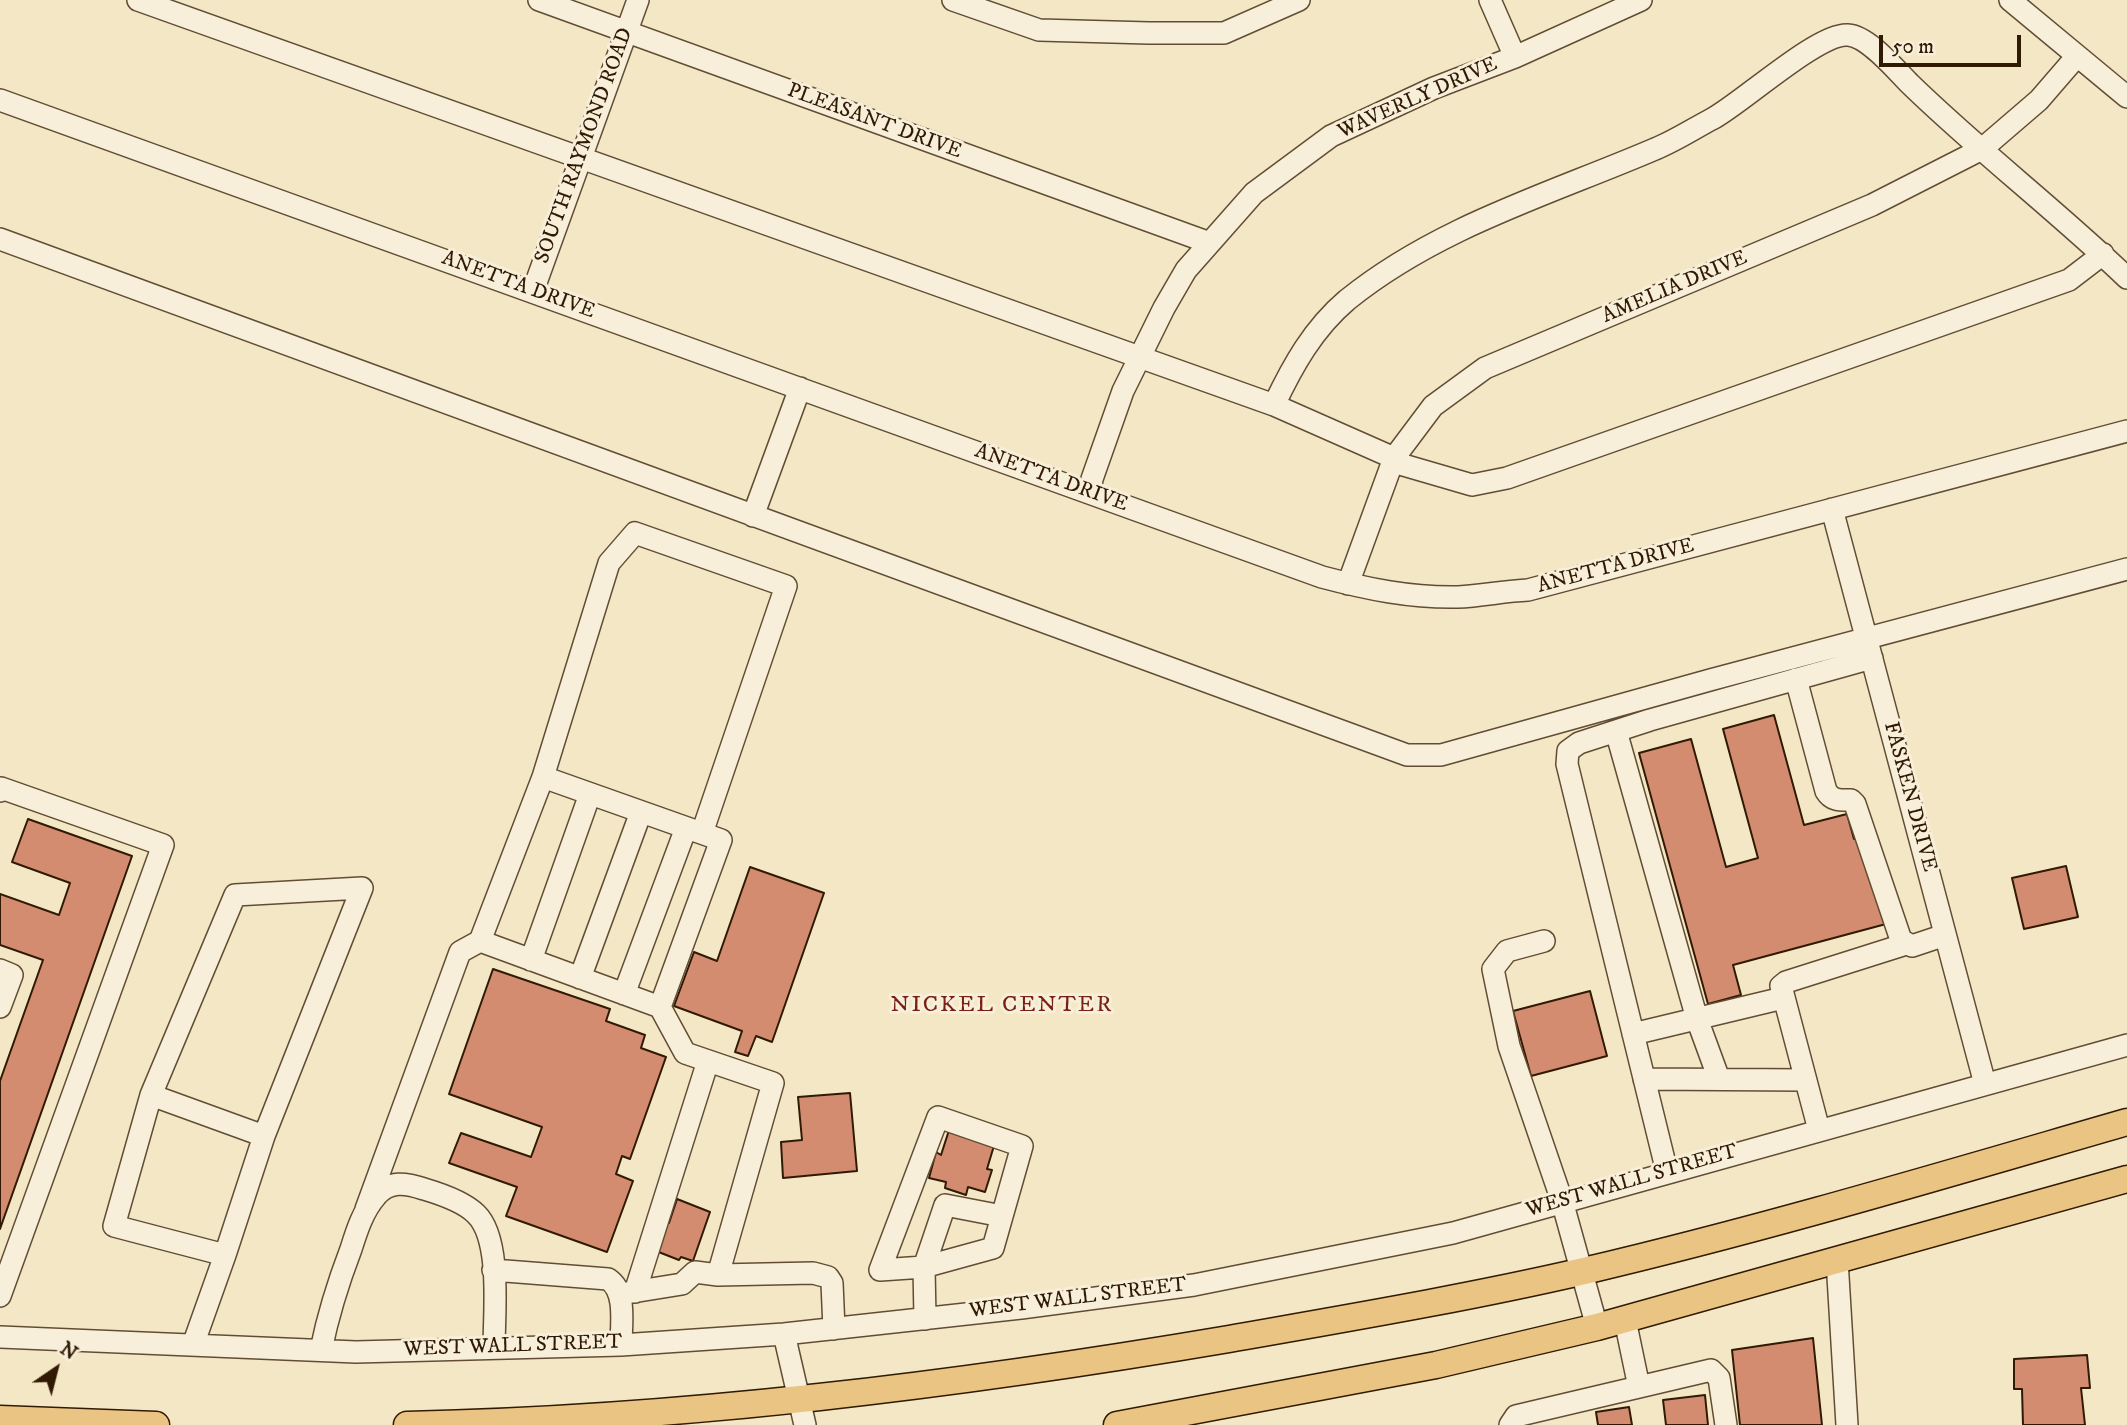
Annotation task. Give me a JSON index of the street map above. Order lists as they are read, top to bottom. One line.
{"streets":{"street":["WAVERLY DRIVE","PLEASANT DRIVE","SOUTH RAYMOND ROAD","ANETTA DRIVE","AMELIA DRIVE","FASKEN DRIVE","WEST WALL STREET"]},"crossings":[["WAVERLY DRIVE","PLEASANT DRIVE"],["WAVERLY DRIVE","ANETTA DRIVE"],["PLEASANT DRIVE","SOUTH RAYMOND ROAD"],["SOUTH RAYMOND ROAD","ANETTA DRIVE"],["ANETTA DRIVE","AMELIA DRIVE"],["ANETTA DRIVE","FASKEN DRIVE"],["FASKEN DRIVE","WEST WALL STREET"]],"districts":["NICKEL CENTER"],"scale_bar":"50 m","north":"top right"}
